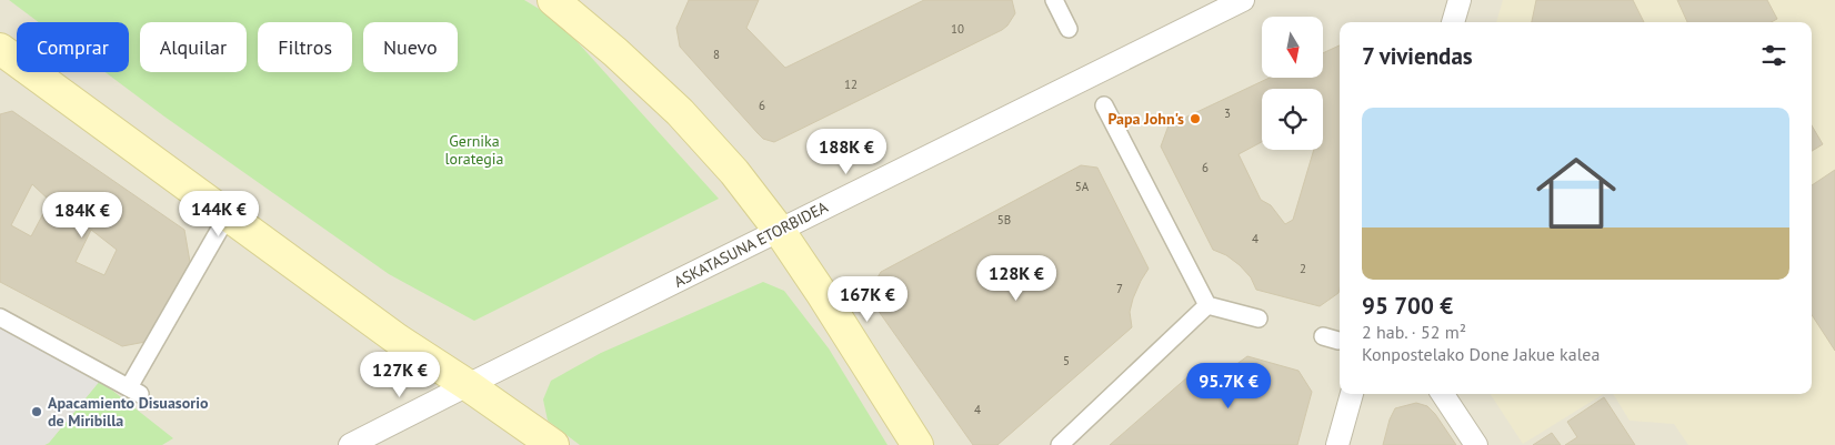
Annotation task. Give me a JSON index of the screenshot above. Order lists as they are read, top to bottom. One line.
{"streets":{"street":["ASKATASUNA ETORBIDEA"]},"parks":["Gernika lorategia"],"places":["Papa John's","Apacamiento Disuasorio de Miribilla"],"house_numbers":["10","8","12","6","3","6","5A","5B","4","2","7","5","4"],"north":"bottom","page":{"chip":["Comprar","Alquilar","Filtros","Nuevo"],"heading":"7 viviendas","list":[{"name":"95 700 €","note":"2 hab. · 52 m² · Konpostelako Done Jakue kalea"}],"price":["188K €","144K €","184K €","128K €","167K €","127K €","95.7K €"]}}
